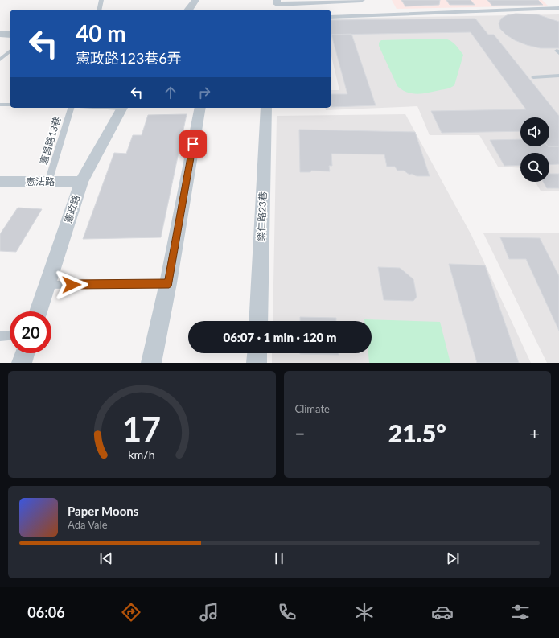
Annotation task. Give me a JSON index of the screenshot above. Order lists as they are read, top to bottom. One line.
{"streets":{"street":["憲法路","憲政路","樂仁路23巷"],"lane":["憲昌路13巷"]},"crossings":[["憲昌路13巷","憲法路"],["憲法路","憲政路"]],"page":{"turn":["40 m","憲政路123巷6弄"],"limit":"20","trip":"06:07 · 1 min · 120 m","tile":"Climate","heat":["−","21.5°","+"],"song":["Paper Moons","Ada Vale"],"tabs":"06:06","gauge":["17","km/h"]}}
